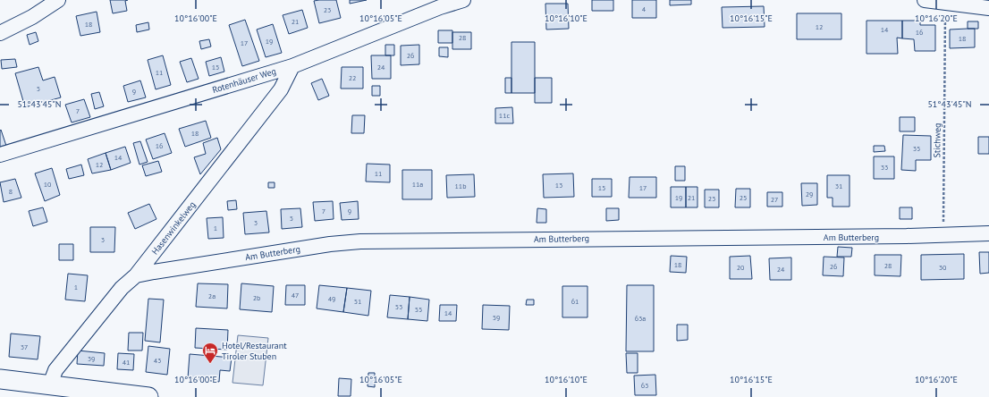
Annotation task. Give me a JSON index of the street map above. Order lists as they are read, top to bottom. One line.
{"streets":{"street":["Rotenhäuser Weg","Hasenwinkelweg","Am Butterberg"],"path":["Stichweg"]},"crossings":[["Rotenhäuser Weg","Hasenwinkelweg"],["Stichweg","Am Butterberg"],["Hasenwinkelweg","Am Butterberg"]],"places":{"hotel":["Hotel/Restaurant Tiroler Stuben"]},"house_numbers":["4","23","21","18","12","14","16","28","18","19","17","26","15","24","11","22","5","9","7","11c","18","16","35","14","12","33","11","10","11a","13","11b","31","15","17","8","29","19","21","25","23","27","7","9","5","3","1","3","18","28","26","20","30","24","1","47","2a","2b","49","51","61","53","55","14","59","63a","37","39","43","41","63"],"coordinates":["10°16'00\"E","10°16'05\"E","10°16'10\"E","10°16'15\"E","10°16'20\"E","51°43'45\"N"]}
